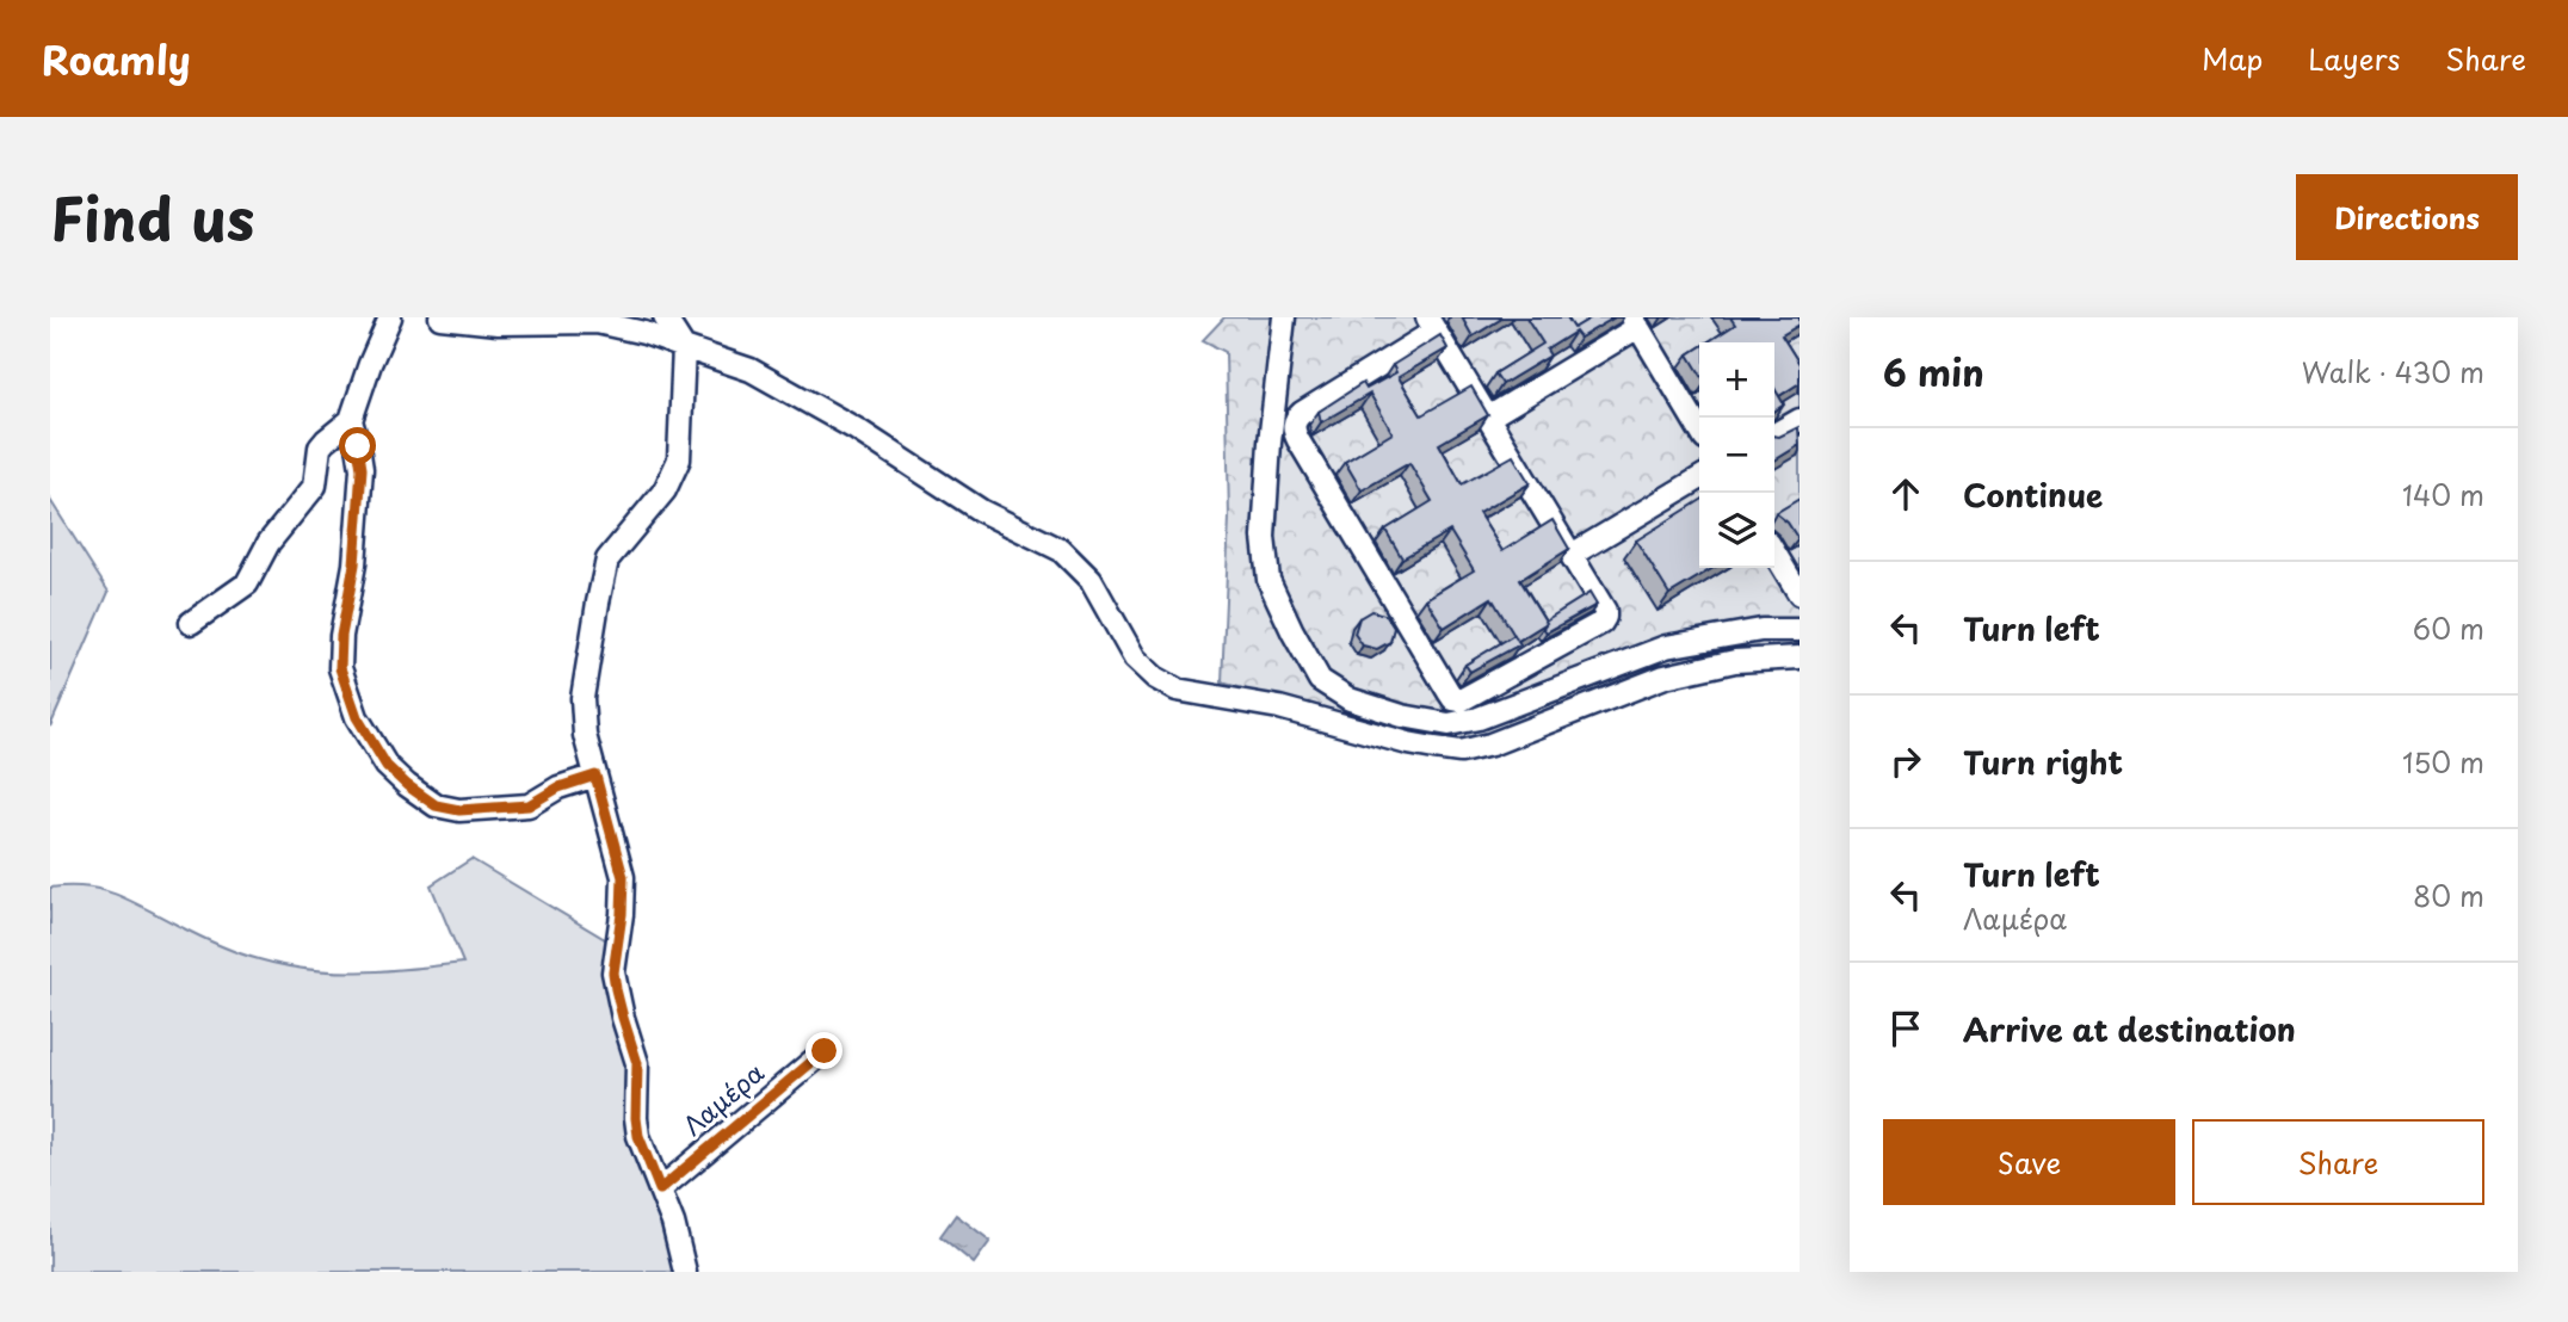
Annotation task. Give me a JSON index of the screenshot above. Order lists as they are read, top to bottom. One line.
{"streets":{"street":["Λαμέρα"]},"page":{"header":"Roamly","nav":["Map","Layers","Share"],"title":"Find us","buttons":["Directions",["Save","Share"]],"heading":["6 min","Walk · 430 m"],"map_buttons":["+","−"],"list":[["Continue","140 m"],["Turn left","60 m"],["Turn right","150 m"],["Turn left","Λαμέρα","80 m"],"Arrive at destination"]}}
